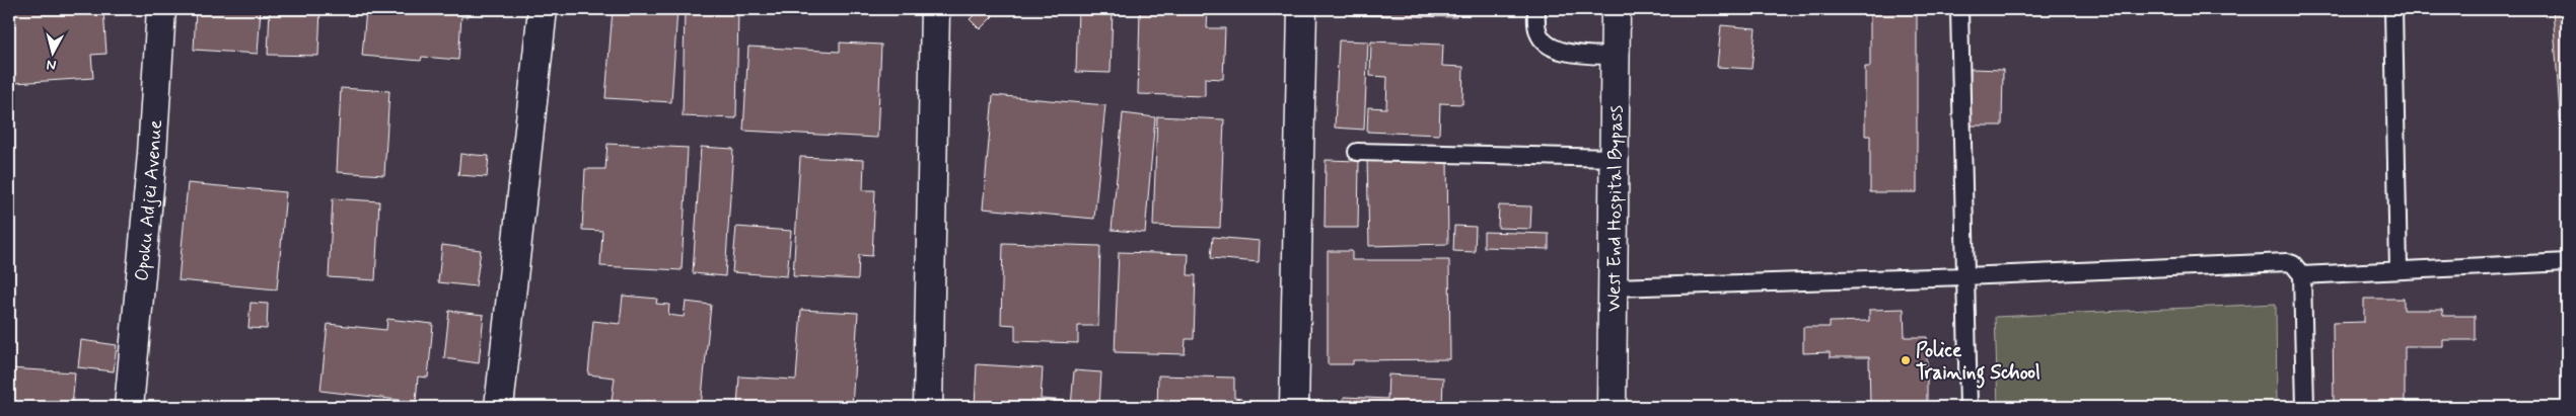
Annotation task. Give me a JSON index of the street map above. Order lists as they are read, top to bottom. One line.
{"streets":{"main road":["Opoku Adjei Avenue","West End Hospital Bypass"]},"places":["Police Training School"],"north":"bottom"}
